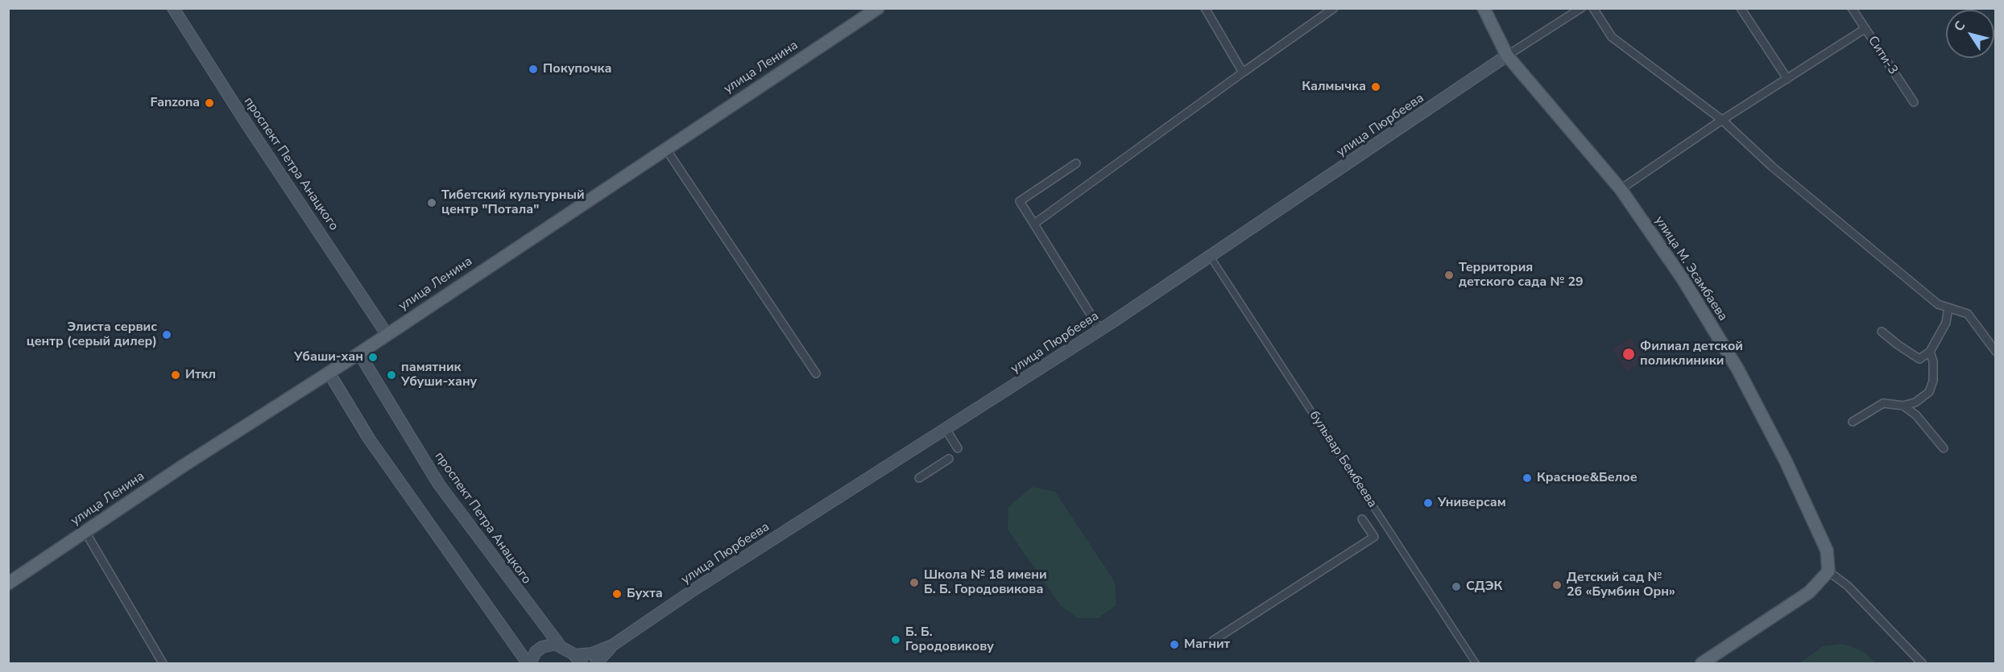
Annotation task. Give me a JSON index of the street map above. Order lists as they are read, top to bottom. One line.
{"streets":{"main road":["улица Ленина","улица Пюрбеева","проспект Петра Анацкого","улица М. Эсамбаева"],"street":["Сити-3","бульвар Бембеева"]},"crossings":[["улица Ленина","проспект Петра Анацкого"],["улица Пюрбеева","улица М. Эсамбаева"],["улица Пюрбеева","бульвар Бембеева"]],"places":["Покупочка","Калмычка","Fanzona","Тибетский культурный центр \"Потала\"","Территория детского сада № 29","Элиста сервис центр (серый дилер)","Филиал детской поликлиники","Убаши-хан","Иткл","памятник Убуши-хану","Красное&Белое","Универсам","Школа № 18 имени Б. Б. Городовикова","Детский сад № 26 «Бумбин Орн»","СДЭК","Бухта","Б. Б. Городовикову","Магнит"],"north":"top left"}
